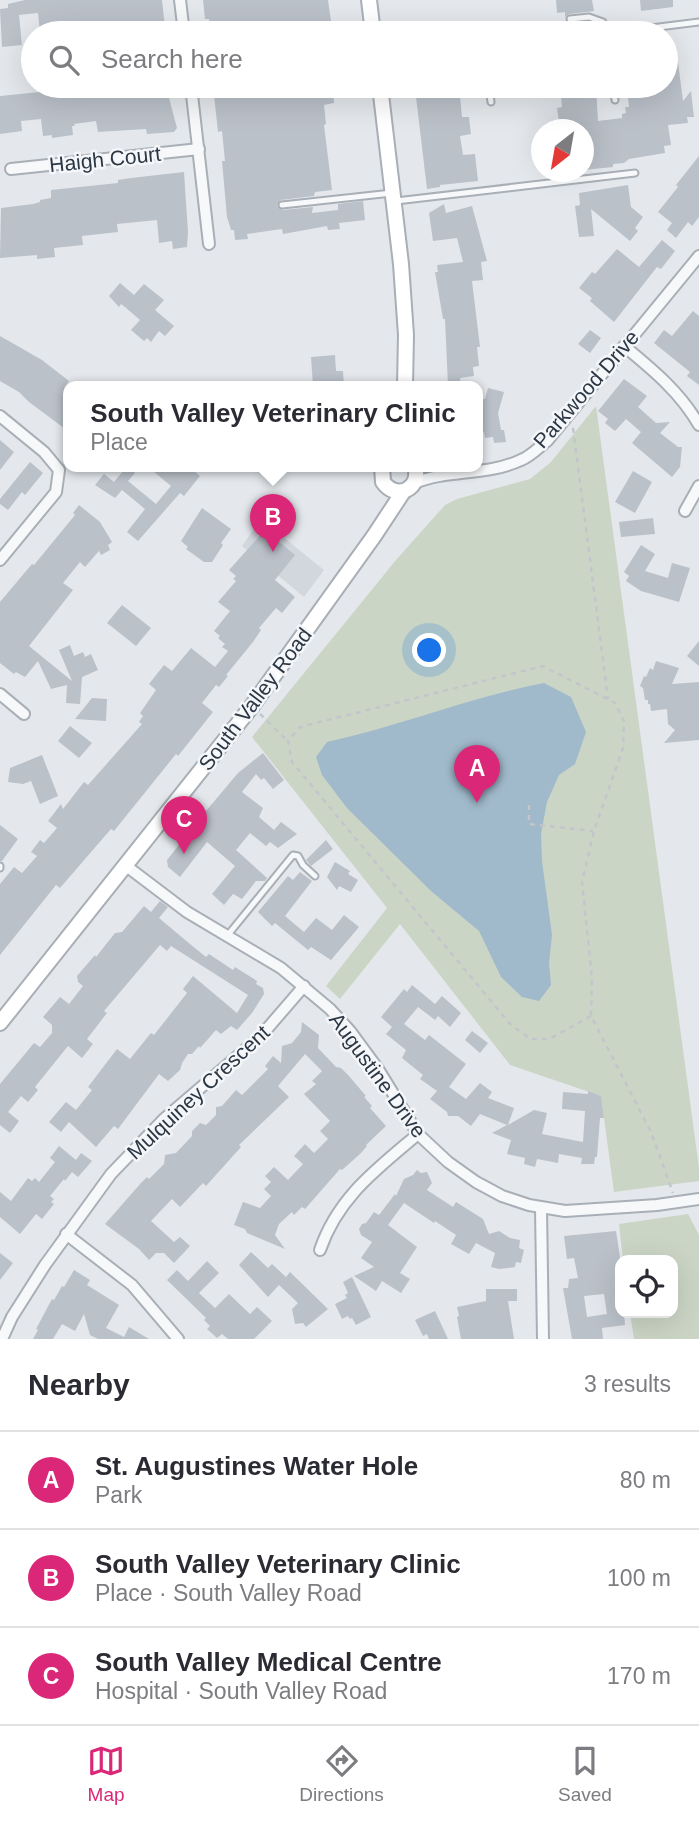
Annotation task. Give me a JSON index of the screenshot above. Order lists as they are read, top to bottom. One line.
{"streets":{"main road":["South Valley Road"],"street":["Haigh Court","Parkwood Drive","Augustine Drive","Mulquiney Crescent"]},"crossings":[["Parkwood Drive","South Valley Road"],["South Valley Road","Augustine Drive"],["Augustine Drive","Mulquiney Crescent"]],"north":"bottom left","page":{"search":"Search here","popup":["South Valley Veterinary Clinic","Place"],"pins":["B","A","C"],"heading":["Nearby","3 results"],"list":[{"mark":"A","name":"St. Augustines Water Hole","note":"Park","value":"80 m"},{"mark":"B","name":"South Valley Veterinary Clinic","note":"Place · South Valley Road","value":"100 m"},{"mark":"C","name":"South Valley Medical Centre","note":"Hospital · South Valley Road","value":"170 m"}],"nav":["Map","Directions","Saved"]}}
